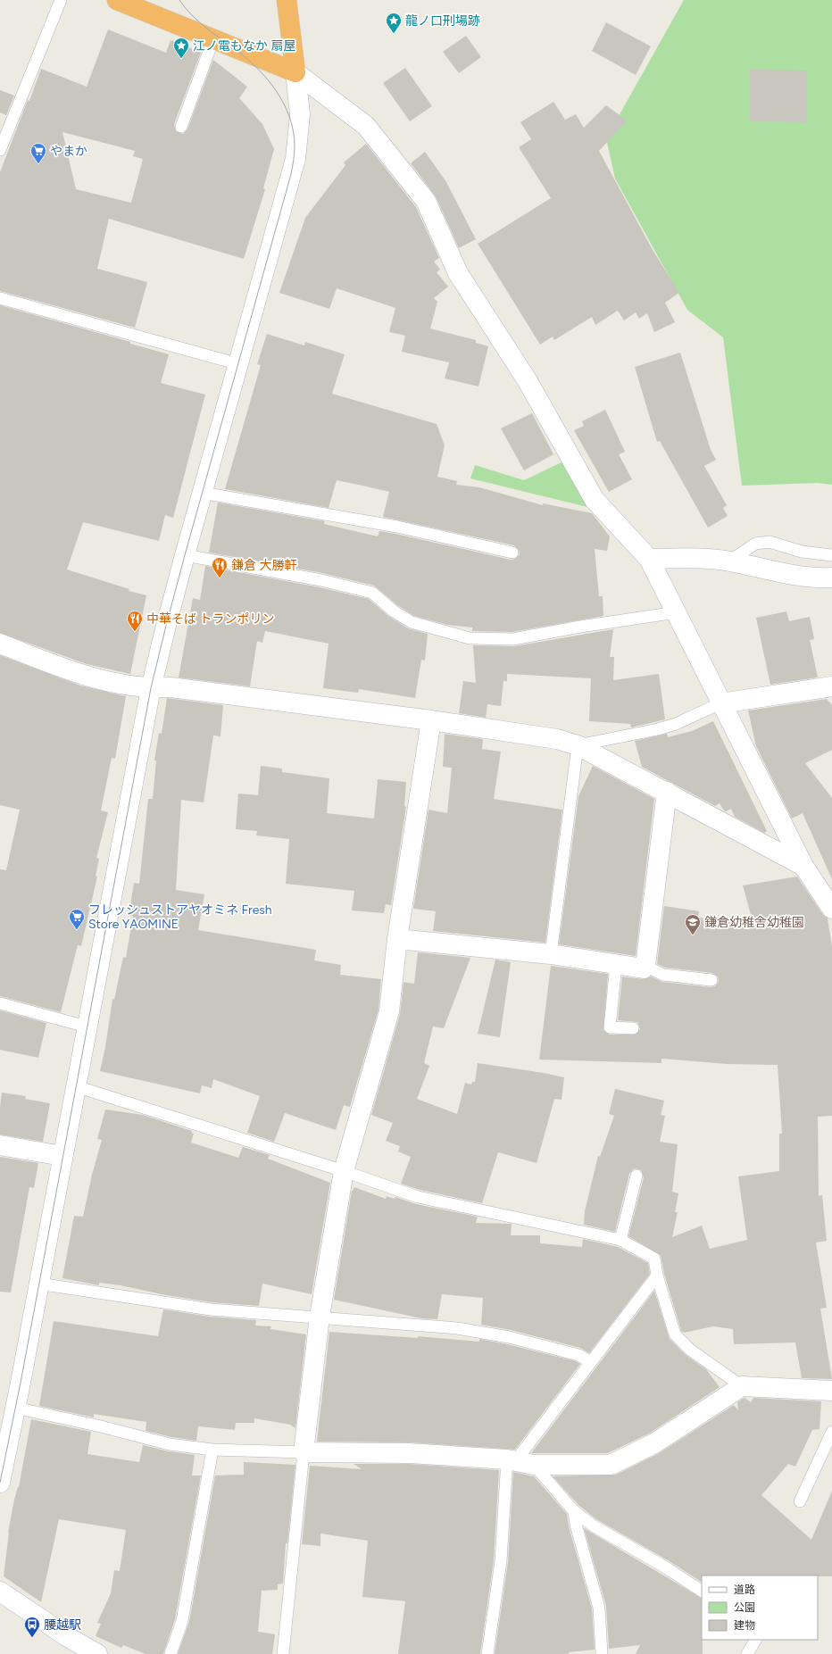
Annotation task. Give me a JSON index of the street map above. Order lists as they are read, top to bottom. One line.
{"places":{"place":["龍ノ口刑場跡","江ノ電もなか 扇屋"],"supermarket":["やまか","フレッシュストアヤオミネ Fresh Store YAOMINE"],"restaurant":["鎌倉 大勝軒","中華そば トランポリン"],"school or university":["鎌倉幼稚舎幼稚園"],"bus stop":["腰越駅"]},"legend":["道路","公園","建物"]}
